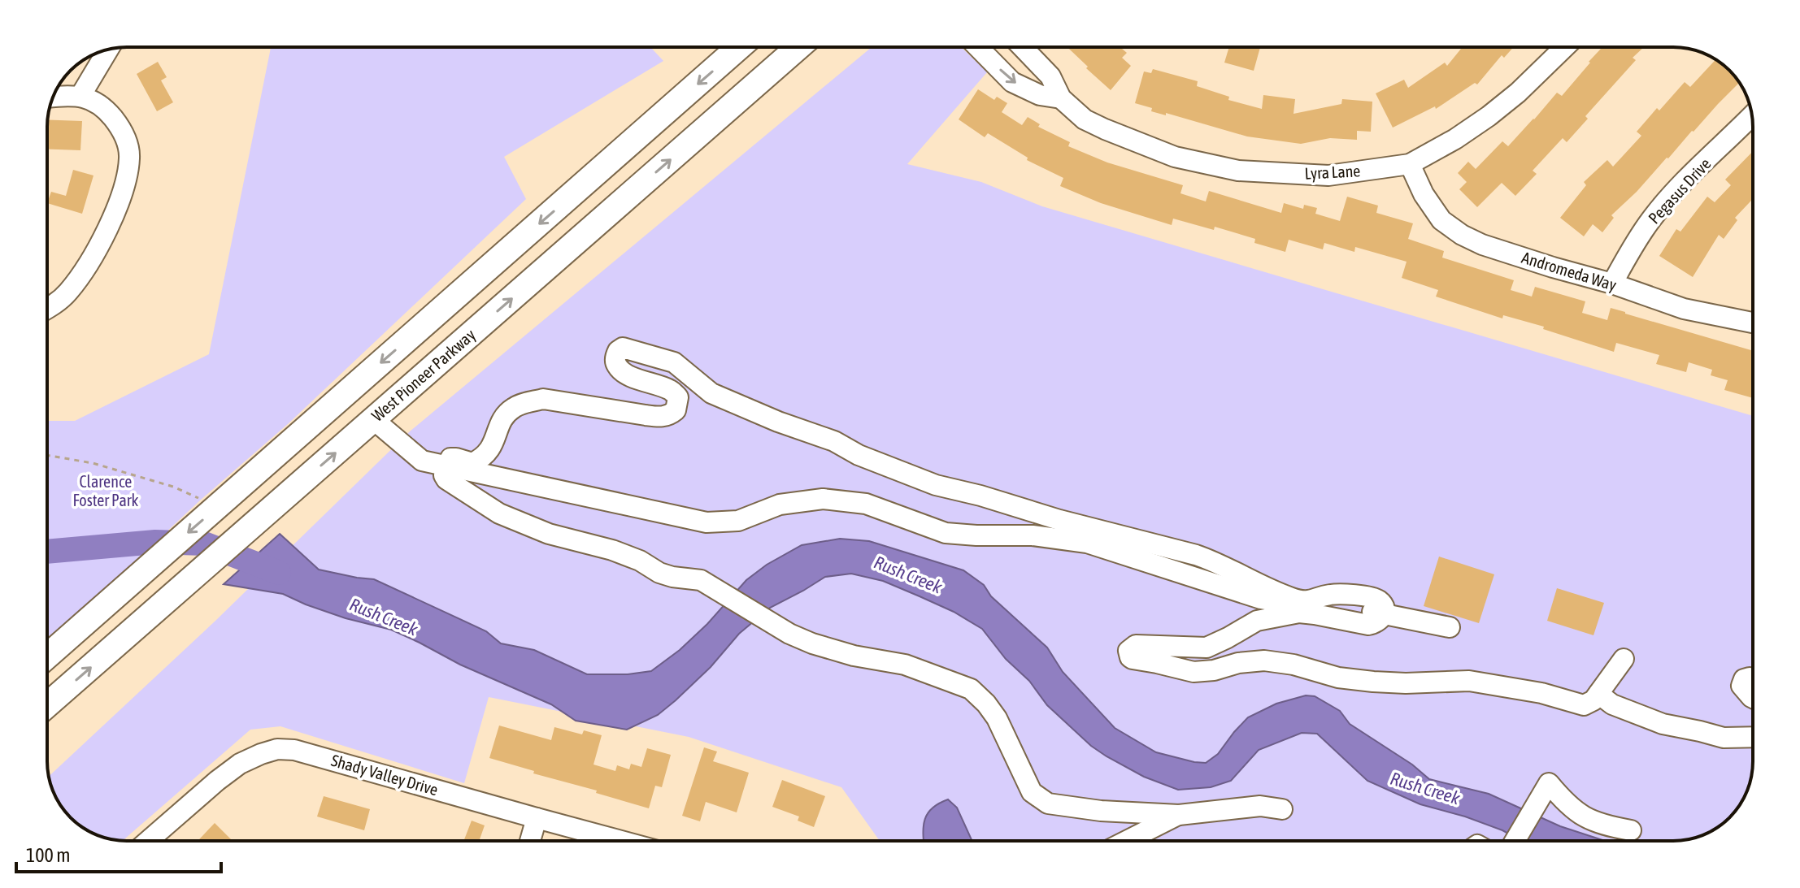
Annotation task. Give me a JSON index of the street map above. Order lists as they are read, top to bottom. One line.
{"streets":{"main road":["West Pioneer Parkway"],"street":["Lyra Lane","Pegasus Drive","Andromeda Way","Shady Valley Drive"]},"crossings":[["Lyra Lane","Andromeda Way"],["Pegasus Drive","Andromeda Way"]],"water":["Rush Creek"],"parks":["Clarence Foster Park"],"scale_bar":"100 m"}
